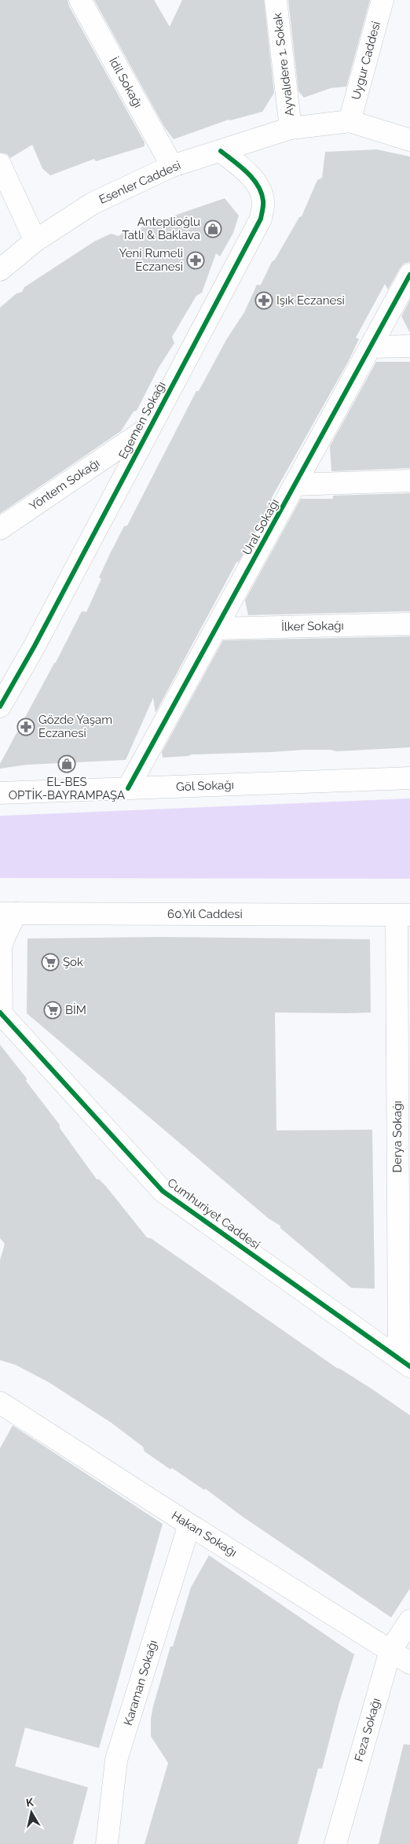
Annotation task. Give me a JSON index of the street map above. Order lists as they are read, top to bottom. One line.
{"streets":{"street":["Uygur Caddesi","Ayvalıdere 1. Sokak","İdil Sokağı","Esenler Caddesi","Egemen Sokağı","Yöntem Sokağı","Ural Sokağı","İlker Sokağı","Göl Sokağı","60.Yıl Caddesi","Derya Sokağı","Cumhuriyet Caddesi","Hakan Sokağı","Karaman Sokağı","Feza Sokağı"]},"crossings":[["Uygur Caddesi","Esenler Caddesi"],["Ayvalıdere 1. Sokak","Esenler Caddesi"],["İdil Sokağı","Esenler Caddesi"],["Esenler Caddesi","Egemen Sokağı"],["Egemen Sokağı","Yöntem Sokağı"],["Ural Sokağı","İlker Sokağı"],["Ural Sokağı","Göl Sokağı"],["60.Yıl Caddesi","Derya Sokağı"],["Derya Sokağı","Cumhuriyet Caddesi"],["Hakan Sokağı","Karaman Sokağı"],["Hakan Sokağı","Feza Sokağı"]],"places":{"shop":["Anteplioğlu Tatlı & Baklava","EL-BES OPTİK-BAYRAMPAŞA"],"pharmacy":["Yeni Rumeli Eczanesi","Işık Eczanesi","Gözde Yaşam Eczanesi"],"supermarket":["Şok","BİM"]},"north":"top"}
